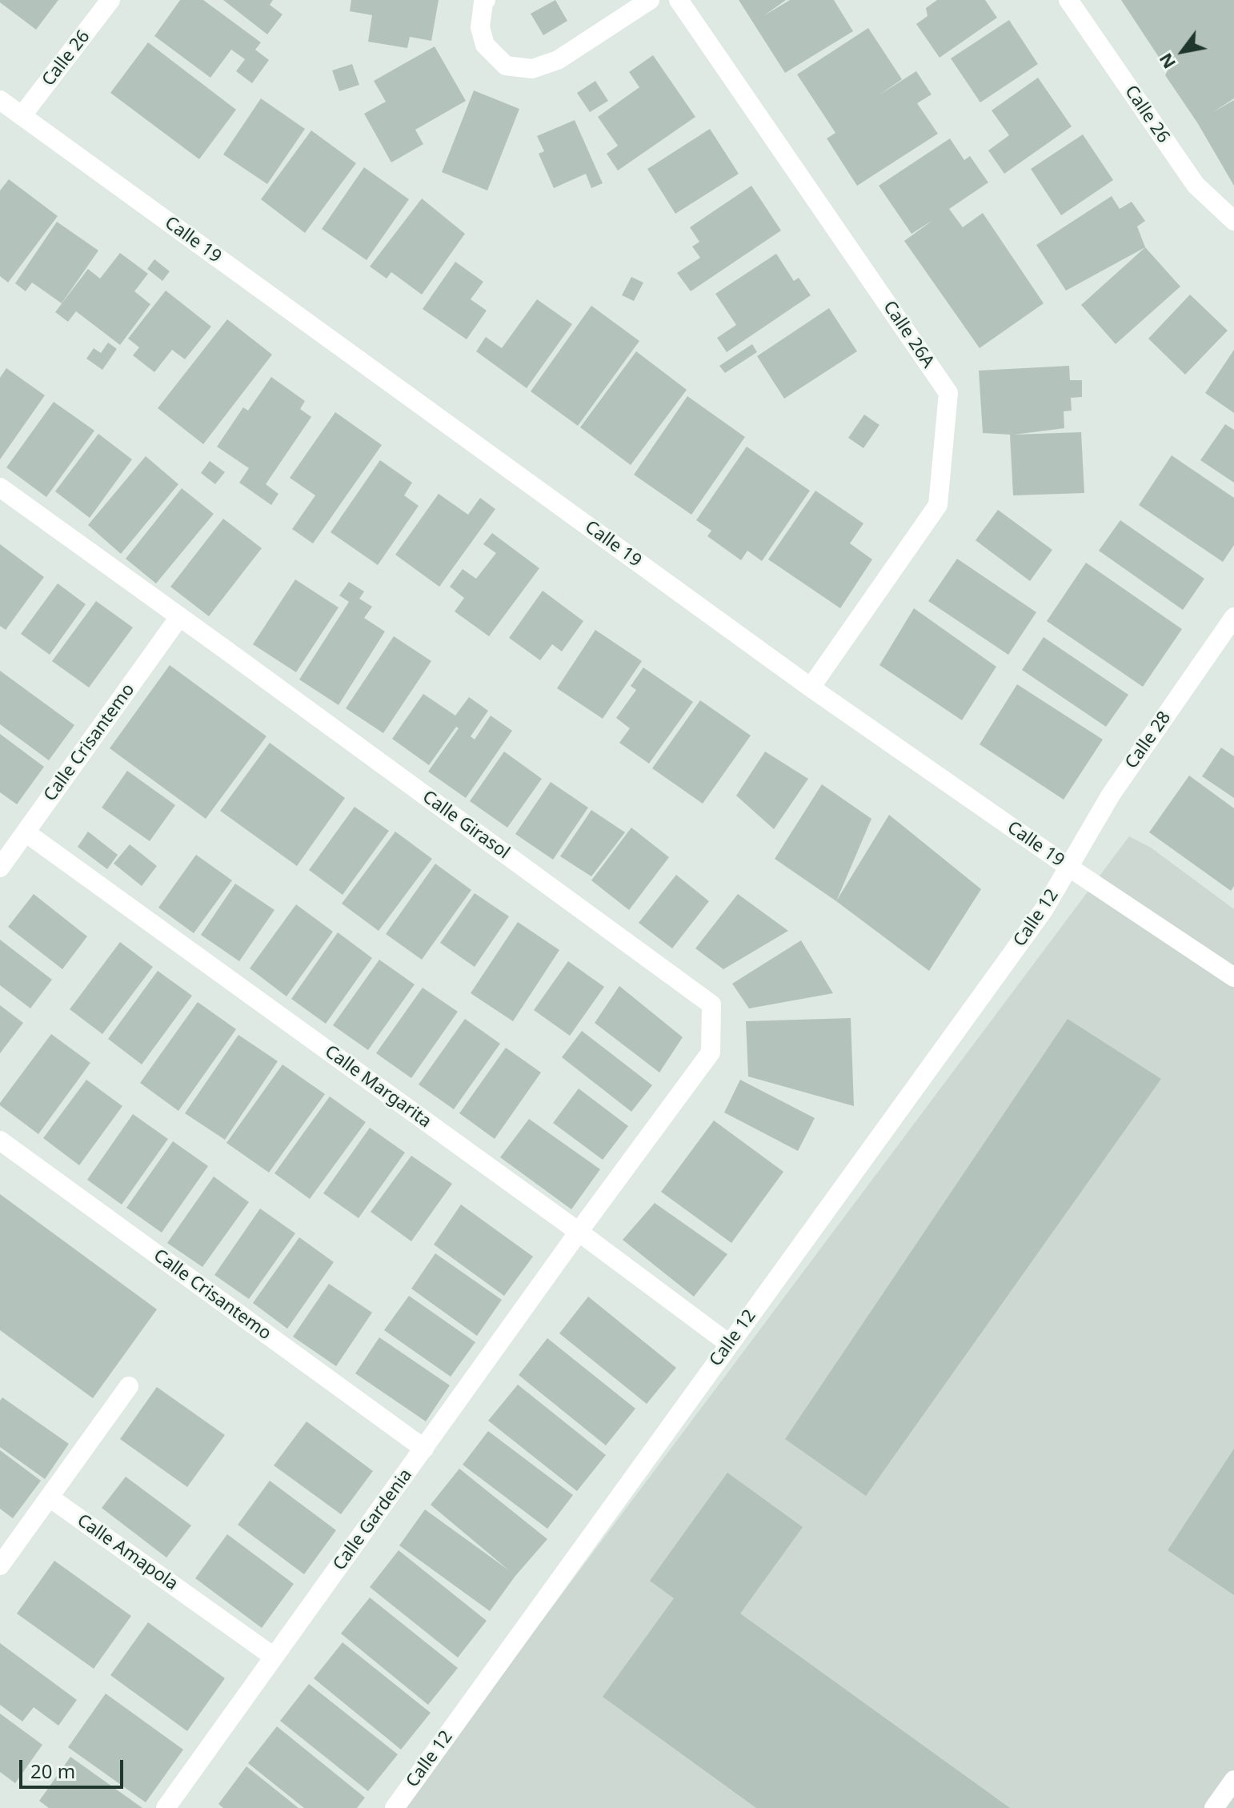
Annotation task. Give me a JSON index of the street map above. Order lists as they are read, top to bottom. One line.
{"streets":{"street":["Calle 26","Calle 19","Calle 26A","Calle 28","Calle Crisantemo","Calle Girasol","Calle 12","Calle Margarita","Calle Gardenia","Calle Amapola"]},"crossings":[["Calle 26","Calle 19"],["Calle 19","Calle 26A"],["Calle 19","Calle 28"],["Calle 19","Calle 12"],["Calle 28","Calle 12"],["Calle Crisantemo","Calle Girasol"],["Calle Crisantemo","Calle Margarita"],["Calle Crisantemo","Calle Gardenia"],["Calle Girasol","Calle Margarita"],["Calle Girasol","Calle Gardenia"],["Calle 12","Calle Margarita"],["Calle Margarita","Calle Gardenia"],["Calle Gardenia","Calle Amapola"]],"scale_bar":"20 m","north":"bottom left"}
